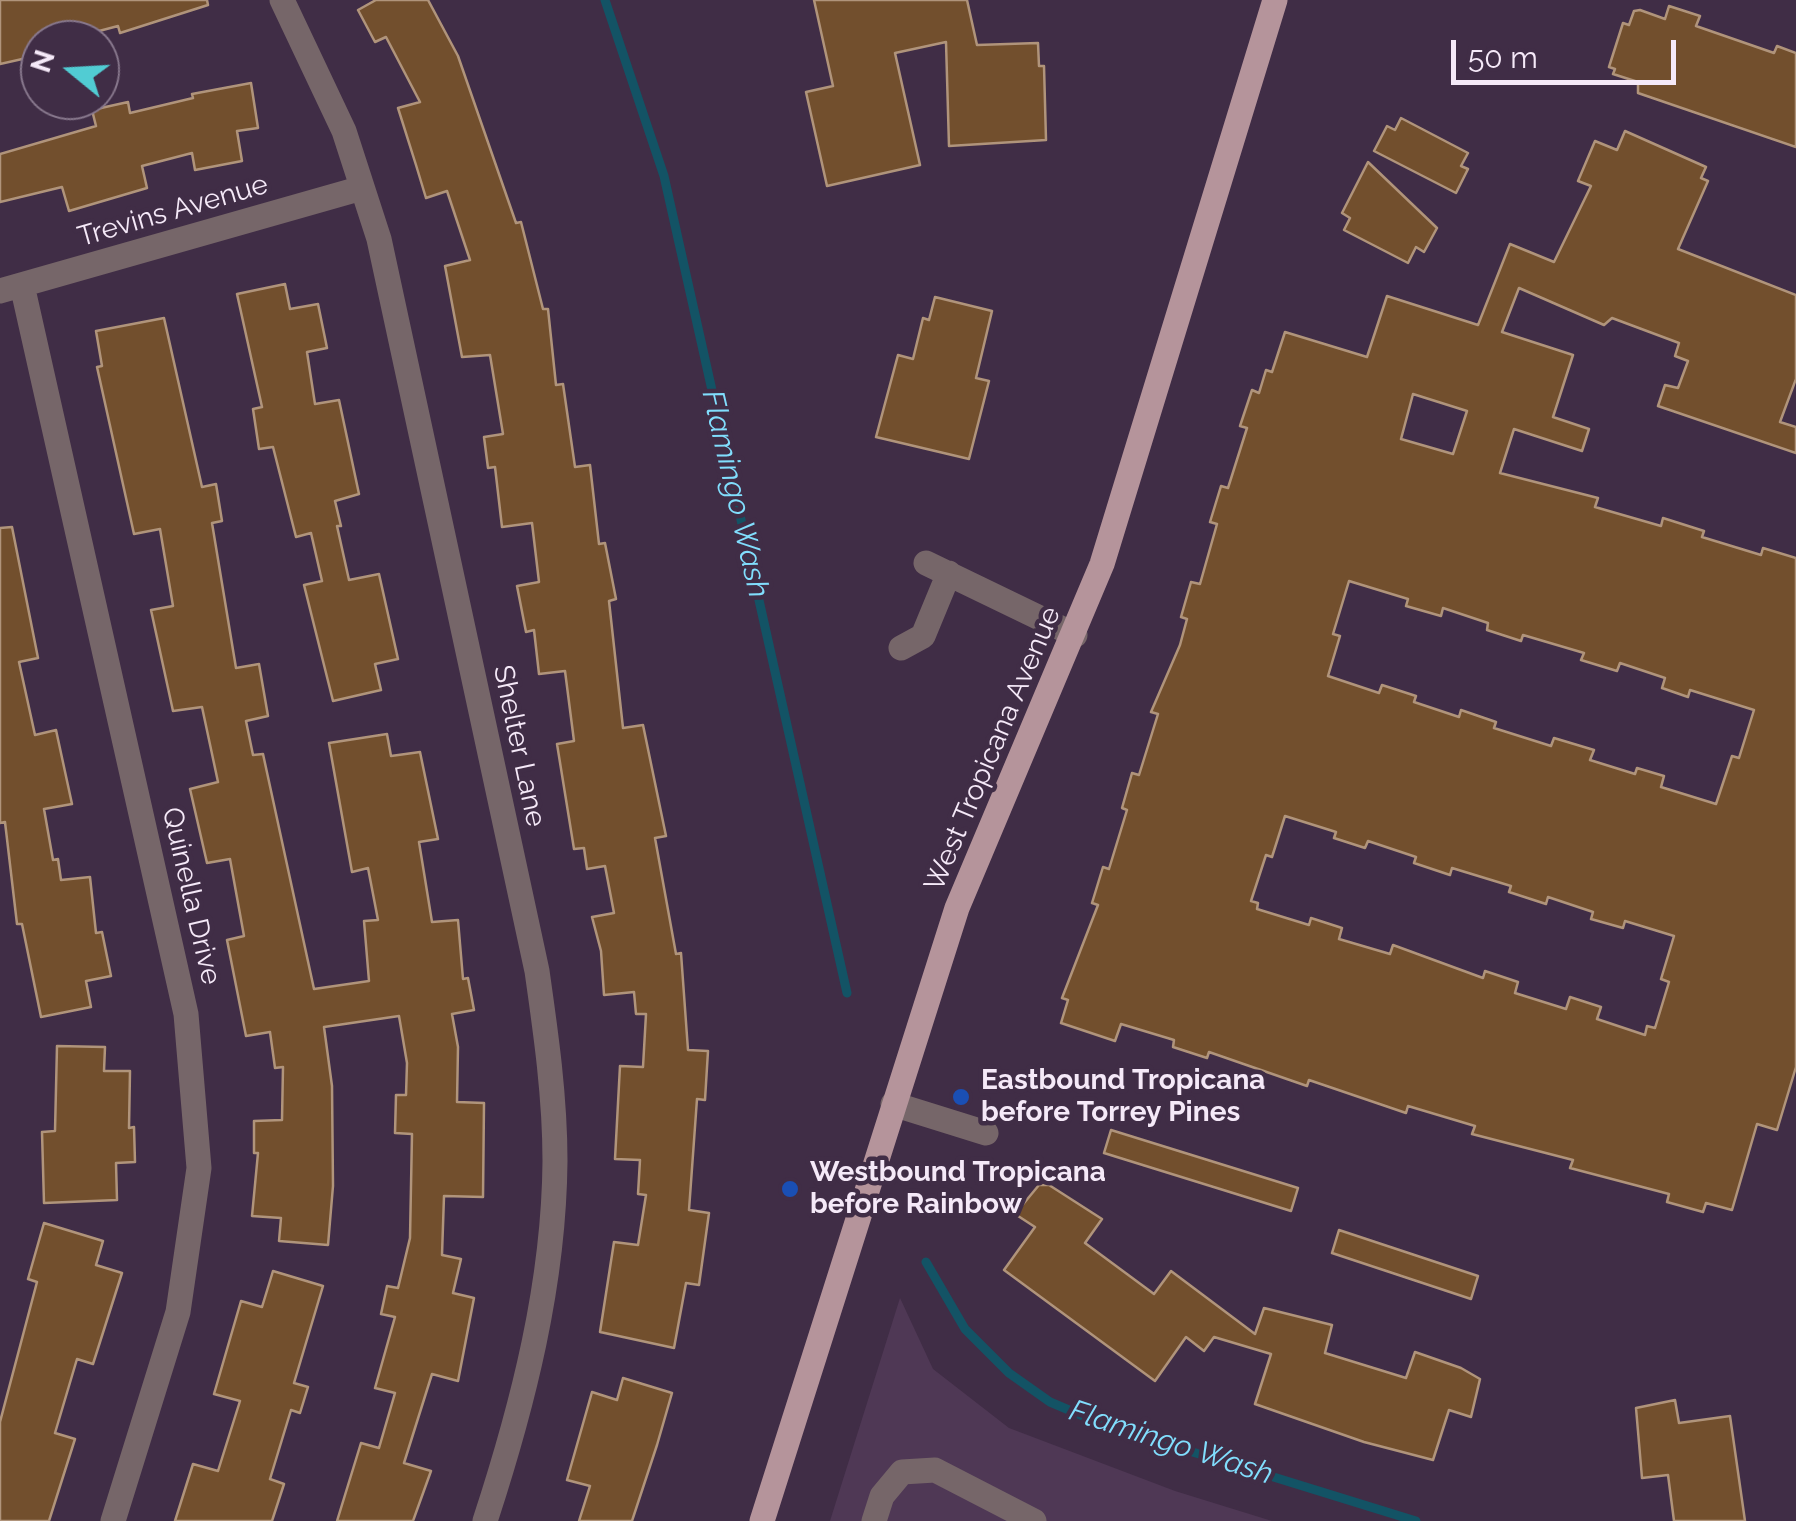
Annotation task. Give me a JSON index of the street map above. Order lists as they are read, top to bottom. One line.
{"streets":{"main road":["West Tropicana Avenue"],"street":["Trevins Avenue","Shelter Lane","Quinella Drive"]},"crossings":[["Trevins Avenue","Shelter Lane"],["Trevins Avenue","Quinella Drive"]],"water":["Flamingo Wash"],"places":["Eastbound Tropicana before Torrey Pines","Westbound Tropicana before Rainbow"],"scale_bar":"50 m","north":"left"}
